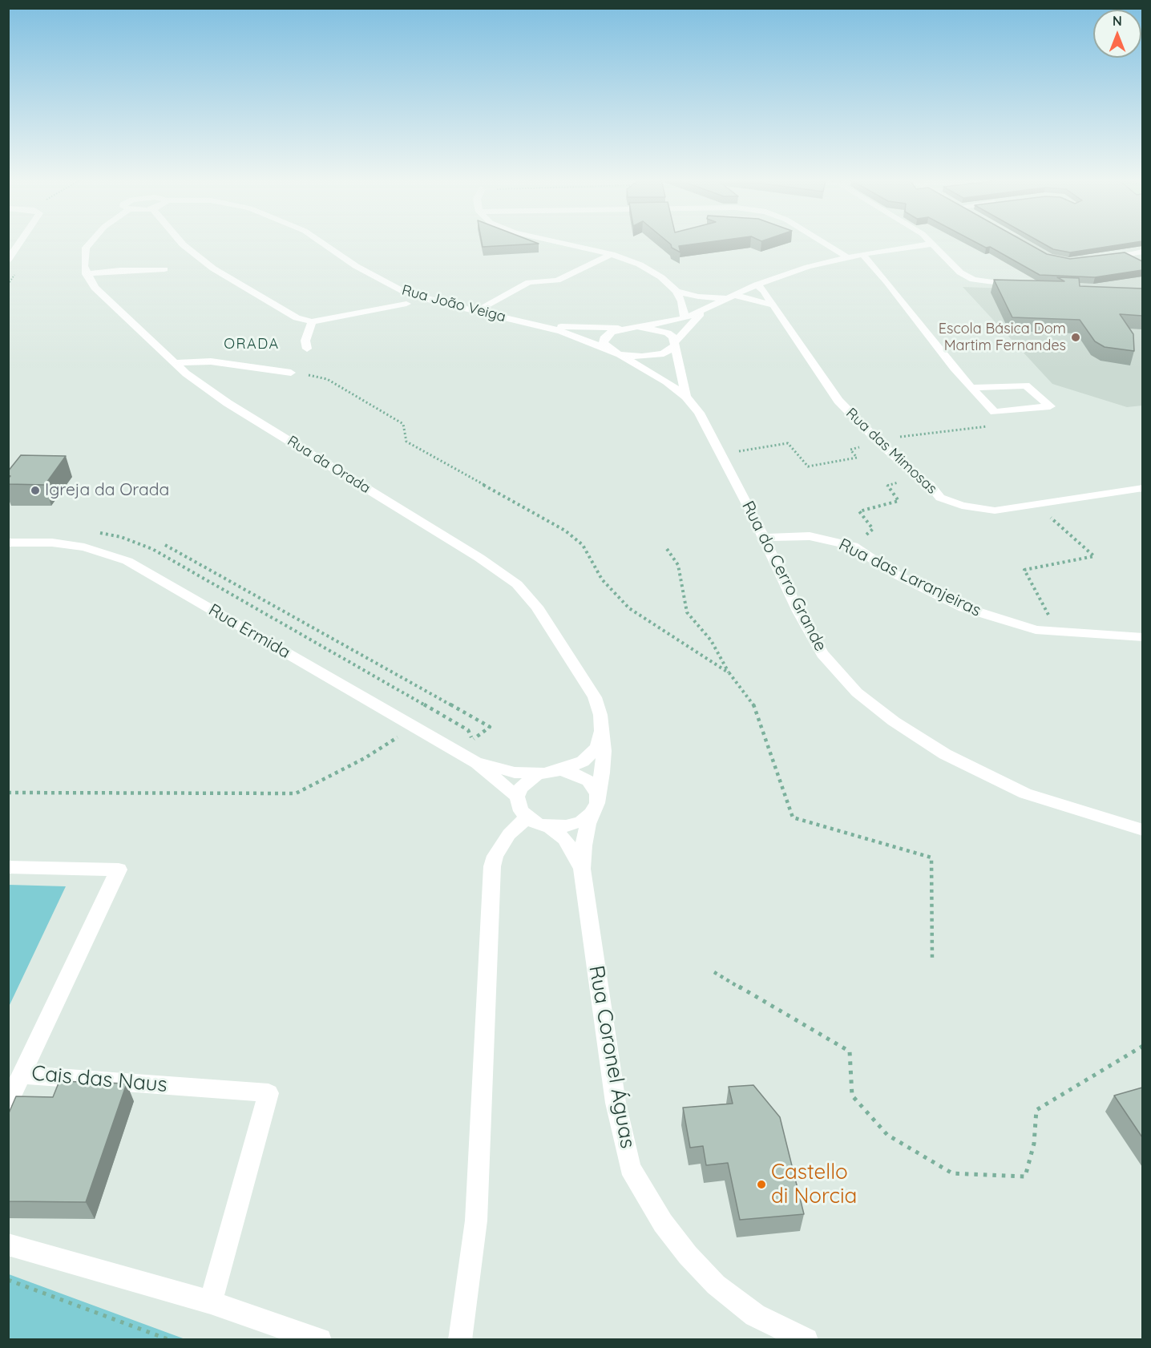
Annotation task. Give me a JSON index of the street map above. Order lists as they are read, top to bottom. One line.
{"streets":{"street":["Rua João Veiga","Rua das Mimosas","Rua da Orada","Rua do Cerro Grande","Rua das Laranjeiras","Rua Ermida","Rua Coronel Águas","Cais das Naus"]},"crossings":[["Rua da Orada","Rua Coronel Águas"],["Rua do Cerro Grande","Rua das Laranjeiras"]],"districts":["ORADA"],"places":["Escola Básica Dom Martim Fernandes","Igreja da Orada","Castello di Norcia"],"north":"top"}
